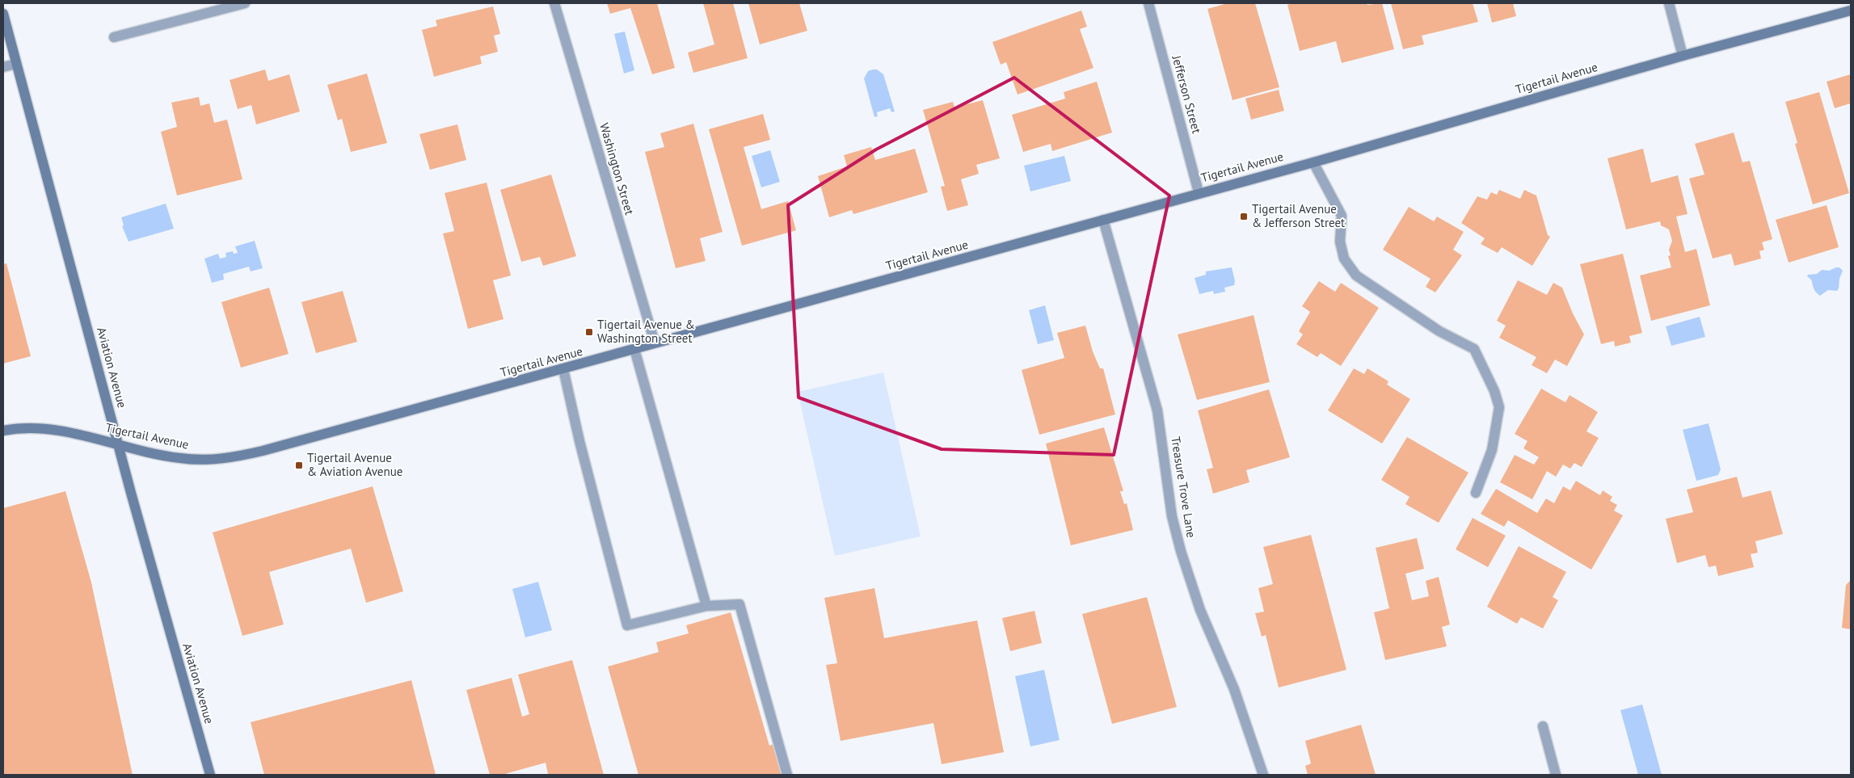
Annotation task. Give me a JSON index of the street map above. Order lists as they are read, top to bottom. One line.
{"streets":{"street":["Tigertail Avenue","Jefferson Street","Washington Street","Aviation Avenue","Treasure Trove Lane"]},"crossings":[["Tigertail Avenue","Jefferson Street"],["Tigertail Avenue","Washington Street"],["Tigertail Avenue","Aviation Avenue"],["Tigertail Avenue","Treasure Trove Lane"]],"places":{"transit":["Tigertail Avenue & Jefferson Street","Tigertail Avenue & Washington Street","Tigertail Avenue & Aviation Avenue"]}}
